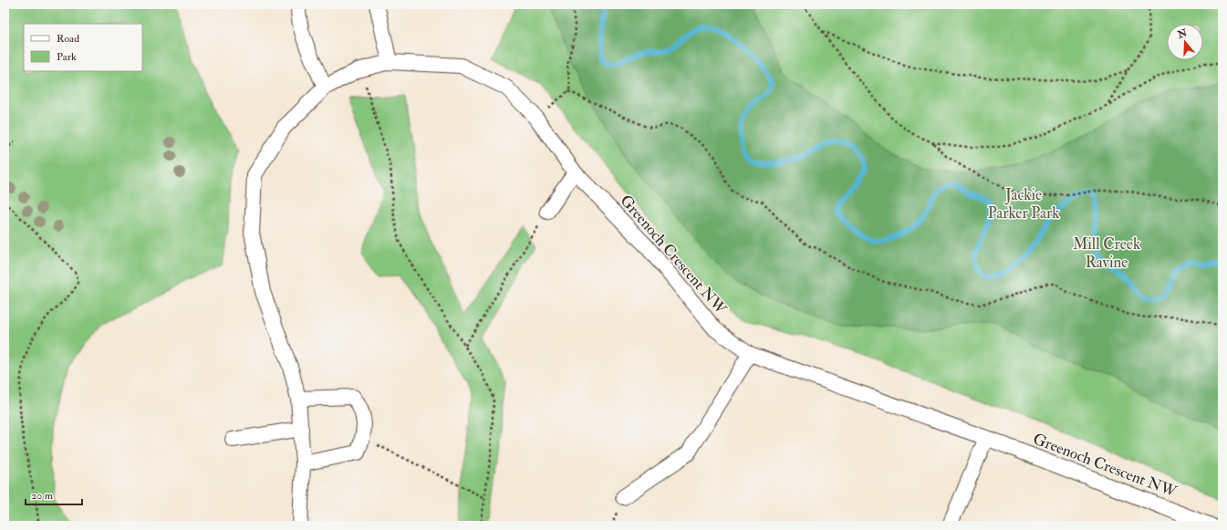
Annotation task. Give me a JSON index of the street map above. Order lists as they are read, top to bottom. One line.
{"streets":{"street":["Greenoch Crescent NW"]},"parks":["Jackie Parker Park","Mill Creek Ravine"],"legend":["Road","Park"],"scale_bar":"20 m","north":"top"}
